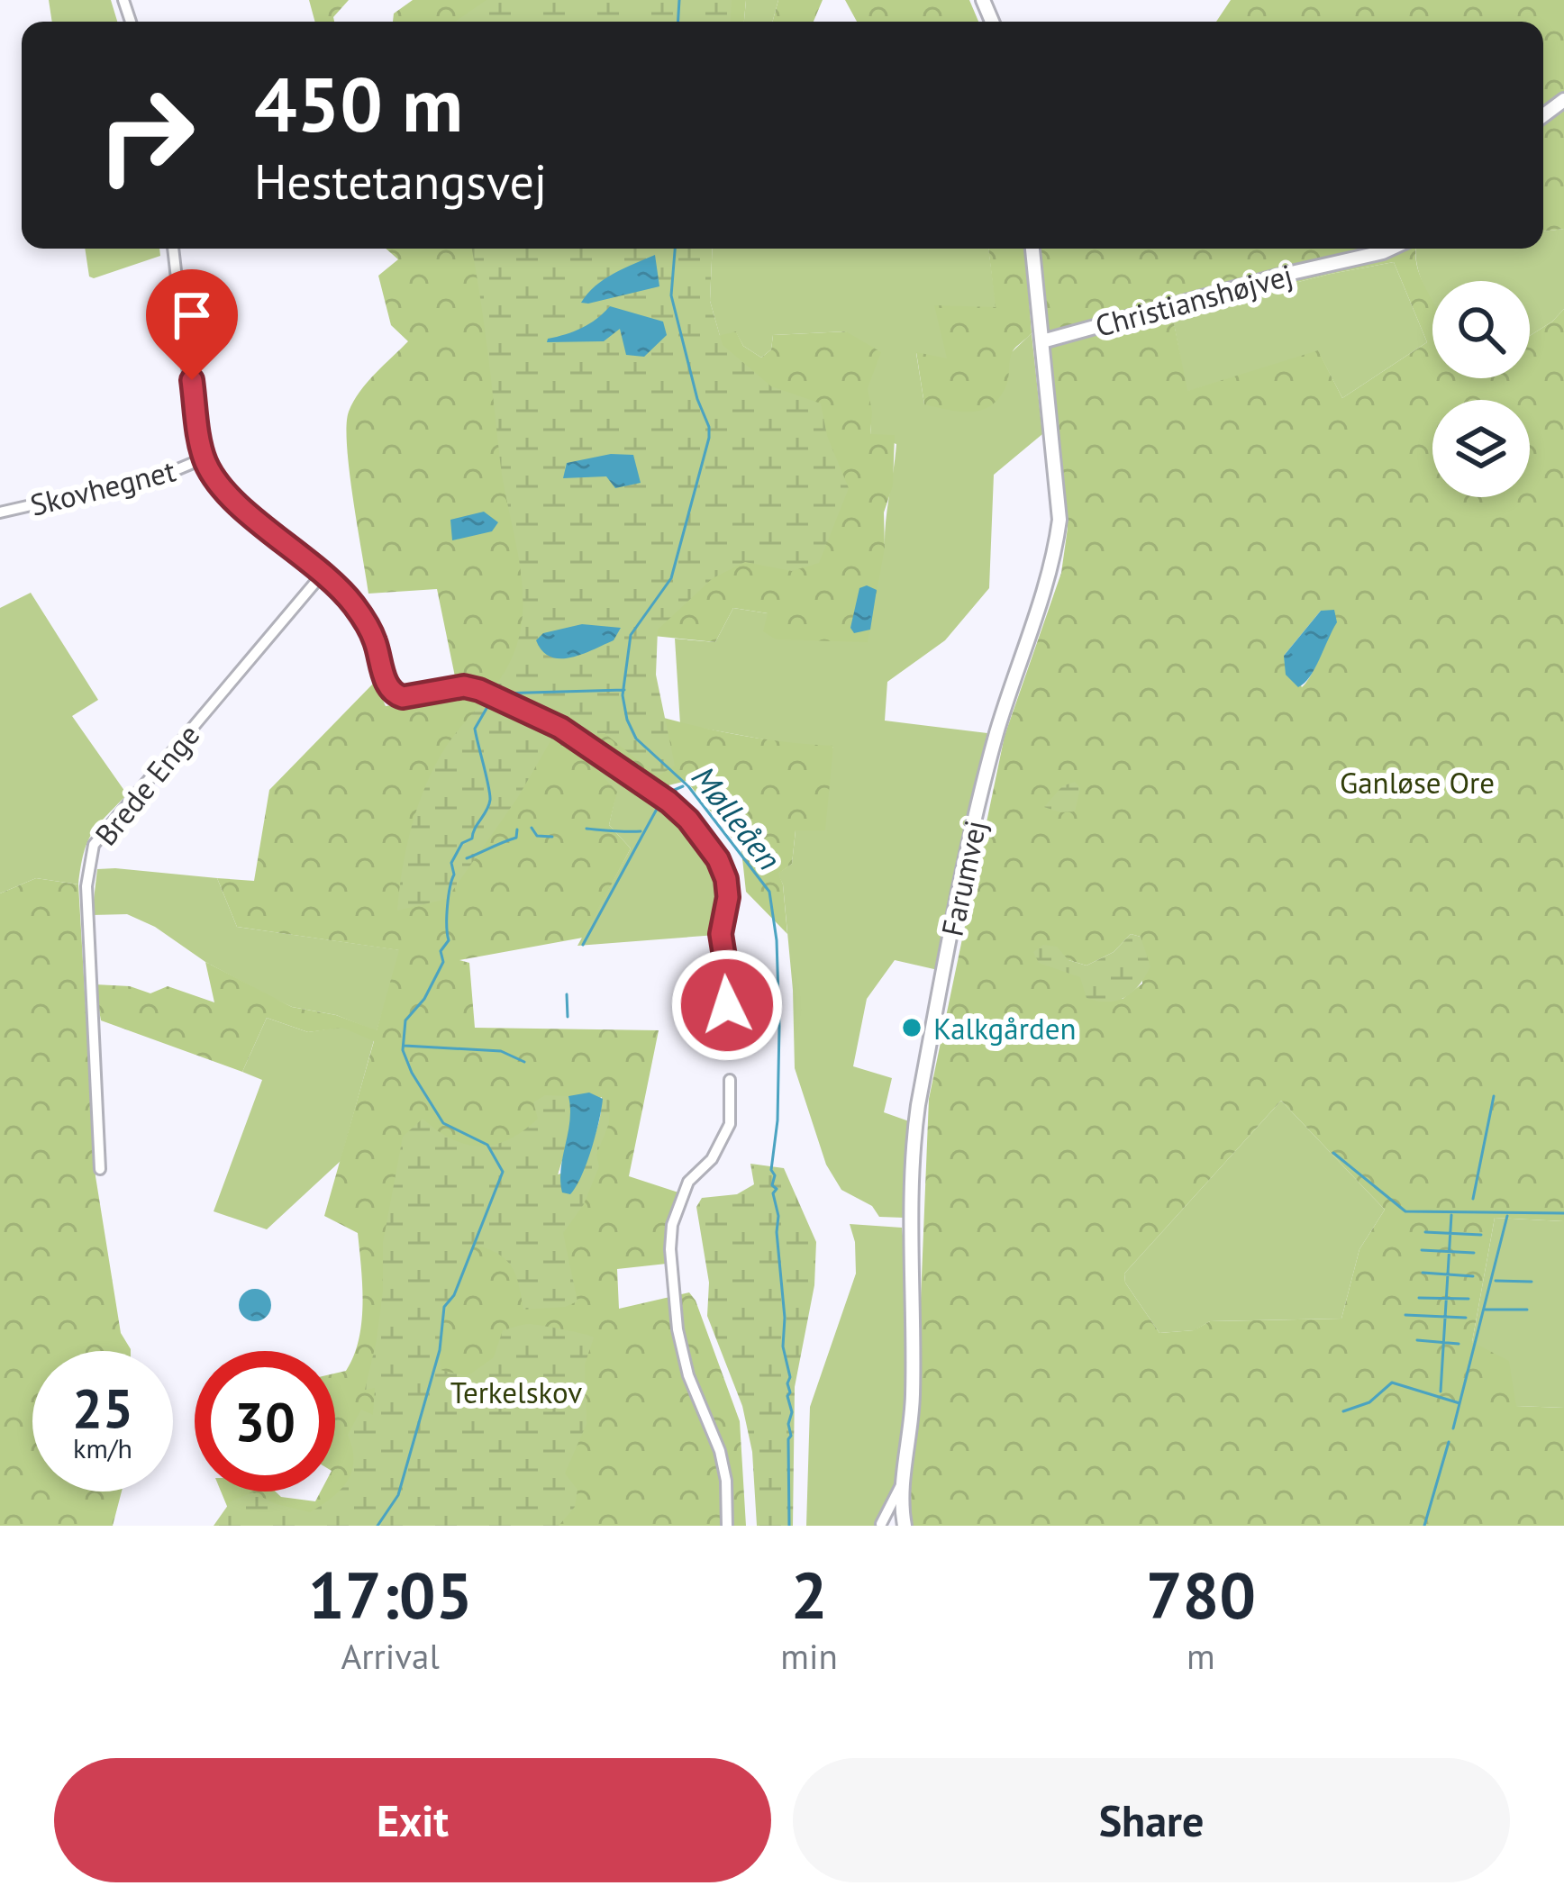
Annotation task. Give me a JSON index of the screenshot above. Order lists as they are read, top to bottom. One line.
{"streets":{"street":["Christianshøjvej","Skovhegnet","Brede Enge","Farumvej"]},"crossings":[["Christianshøjvej","Farumvej"]],"water":["Mølleåen"],"parks":["Ganløse Ore","Terkelskov"],"places":["Kalkgården"],"page":{"turn":["450 m","Hestetangsvej"],"speed":"25 km/h","limit":"30","eta":["17:05","Arrival","2","min","780","m"],"buttons":["Exit","Share"]}}
